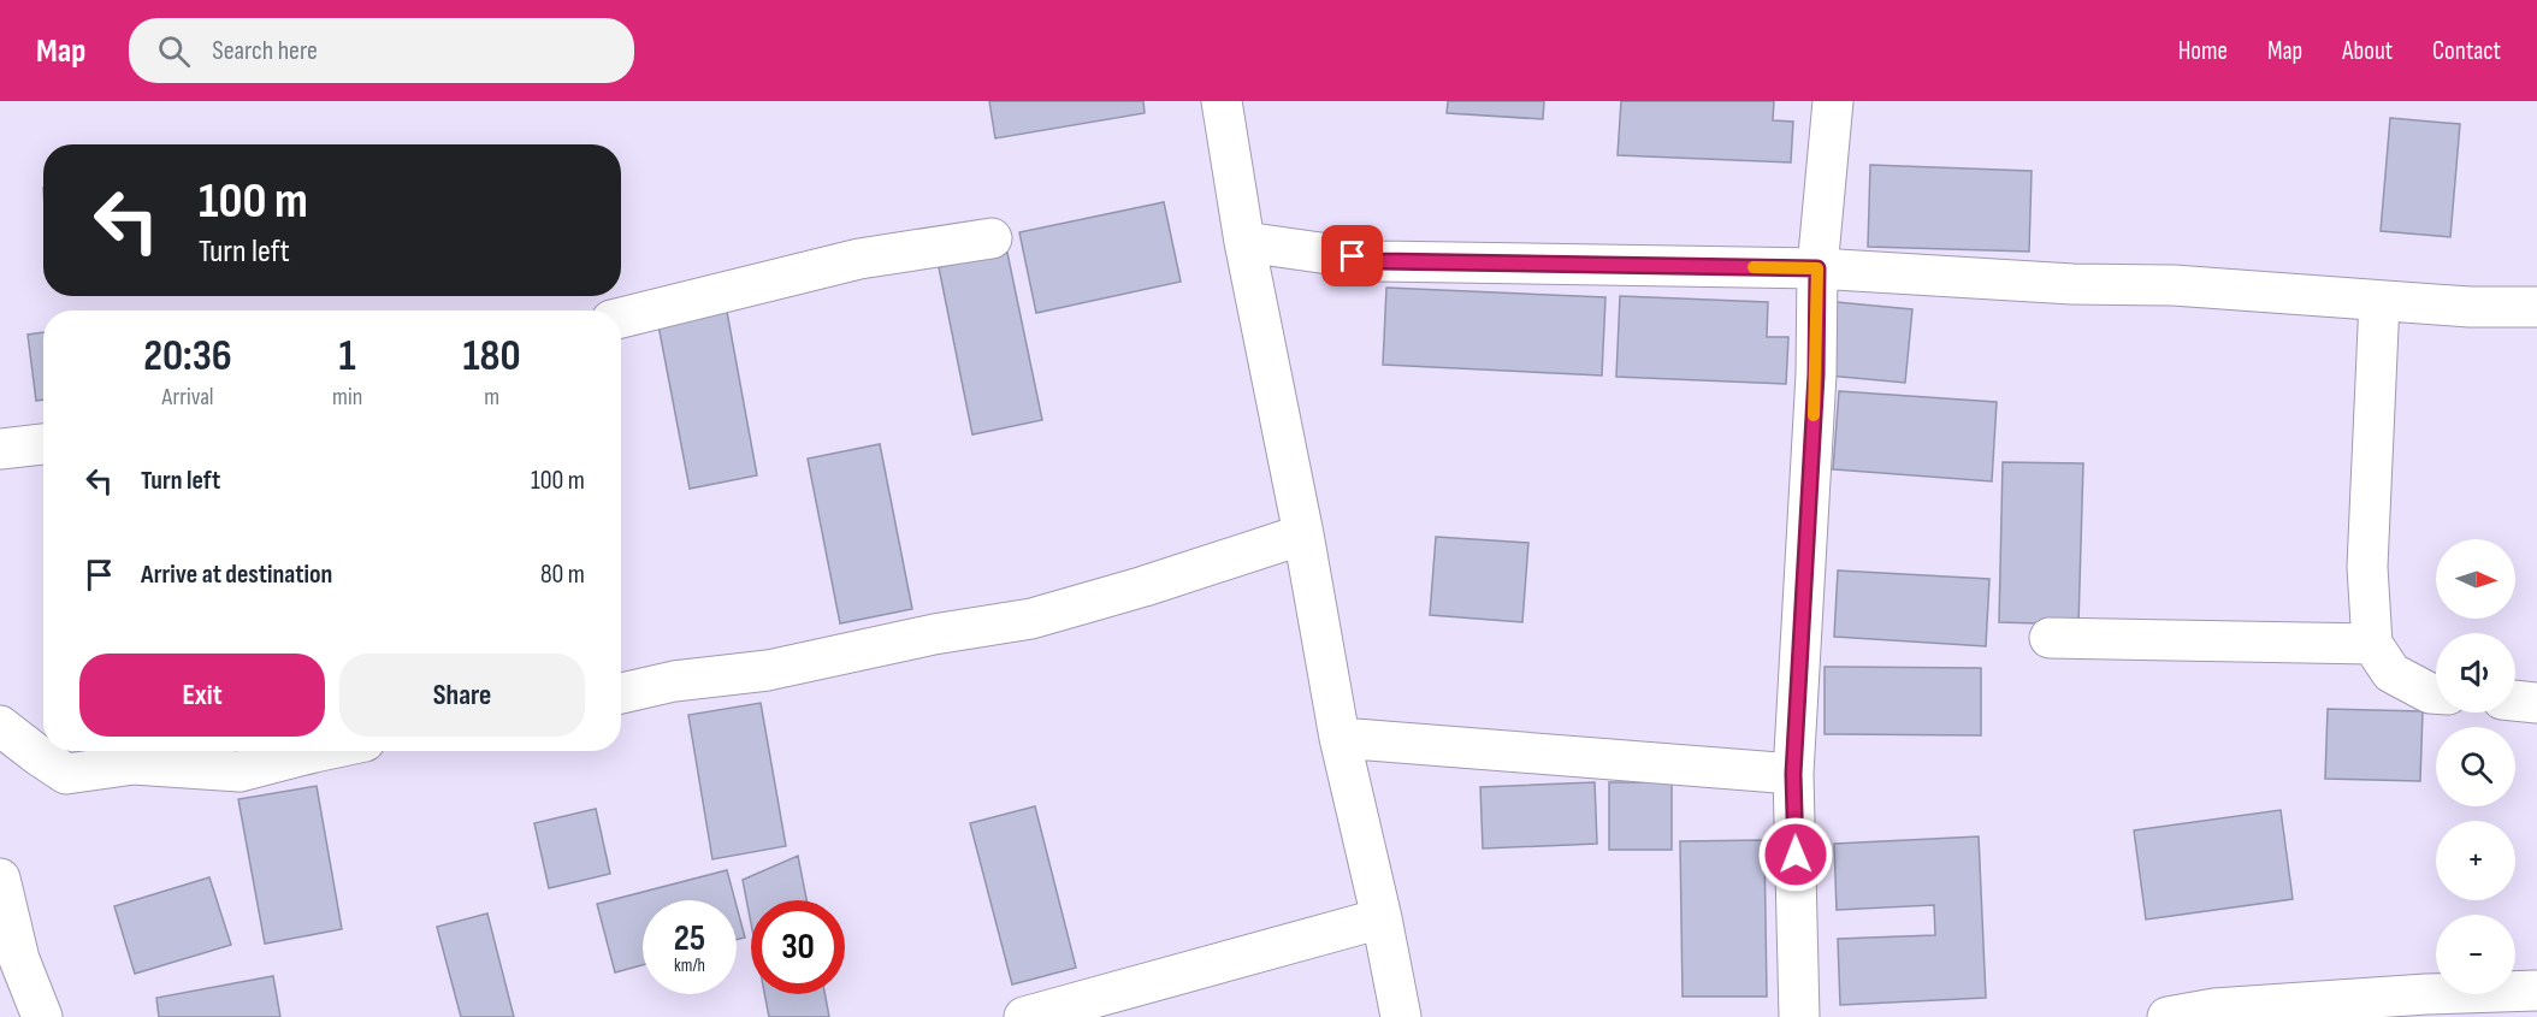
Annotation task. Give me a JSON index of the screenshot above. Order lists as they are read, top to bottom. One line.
{"north":"right","page":{"header":"Map","search":"Search here","nav":["Home","Map","About","Contact"],"turn":["100 m","Turn left"],"eta":["20:36","Arrival","1","min","180","m"],"list":[{"name":"Turn left","value":"100 m"},{"name":"Arrive at destination","value":"80 m"}],"map_buttons":["+","−"],"buttons":["Exit","Share"],"speed":"25 km/h","limit":"30"}}
